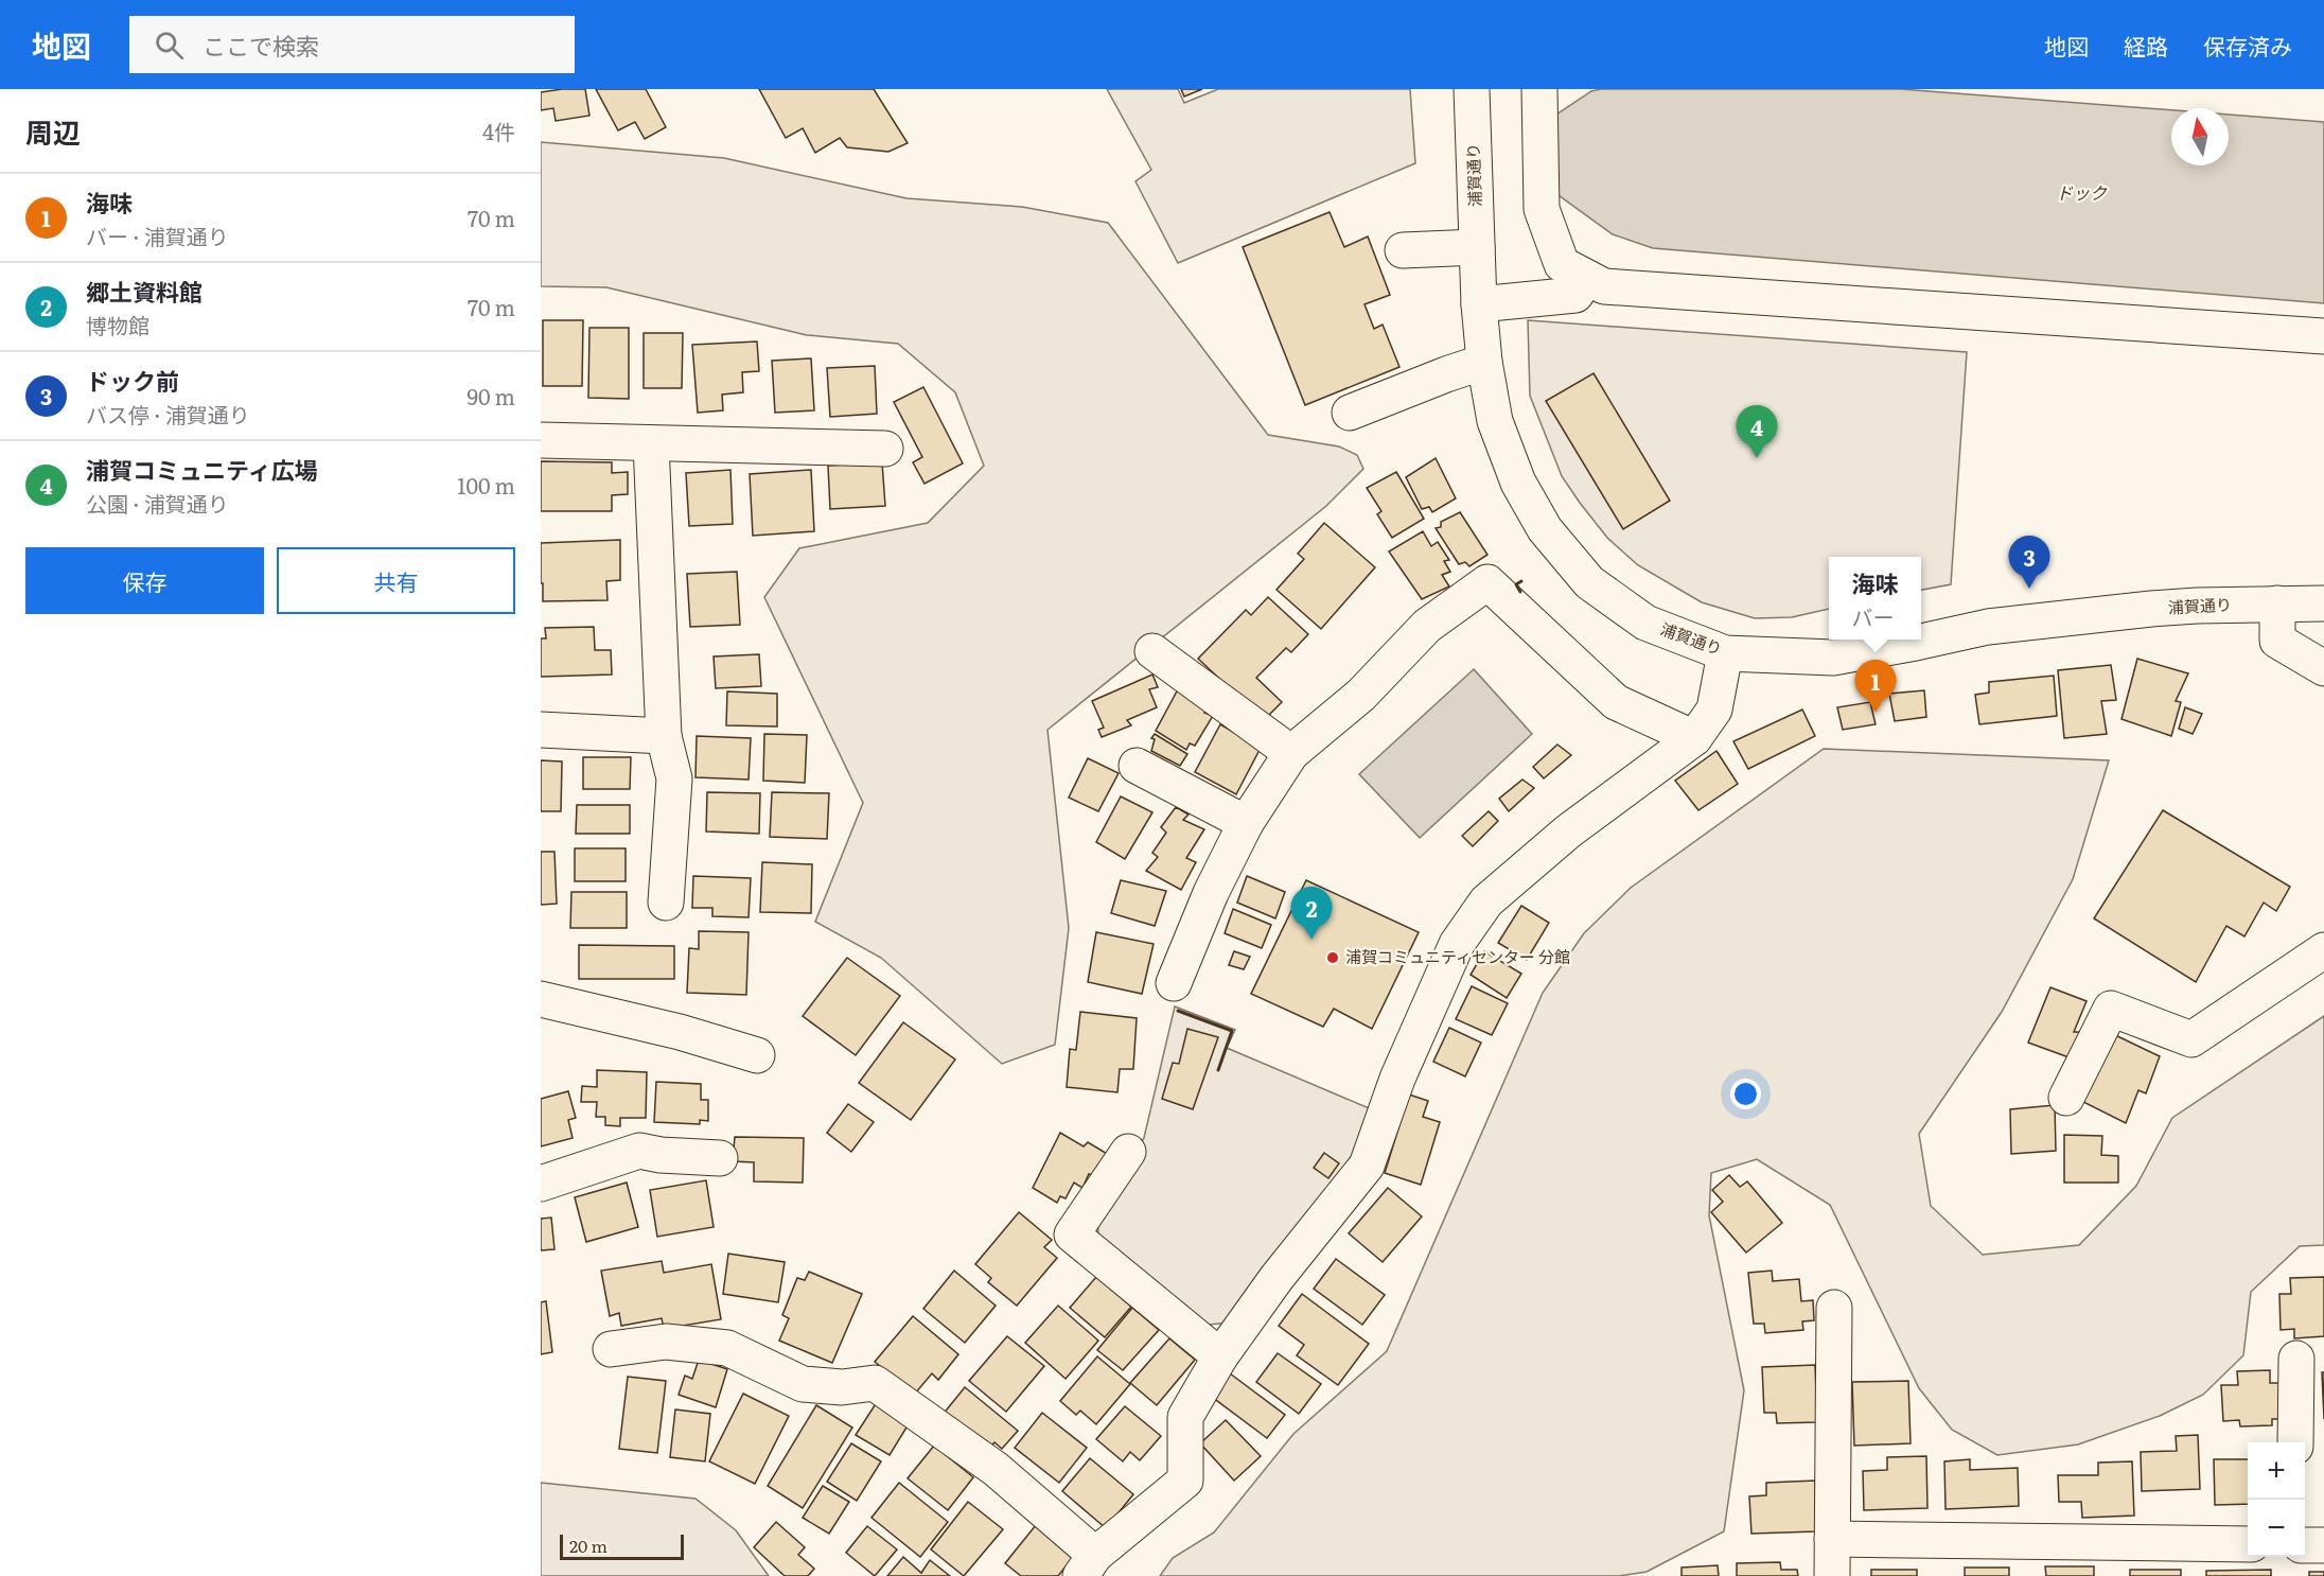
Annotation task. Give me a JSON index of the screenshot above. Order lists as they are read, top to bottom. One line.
{"streets":{"street":["浦賀通り"]},"water":["ドック"],"places":["浦賀コミュニティセンター 分館"],"scale_bar":"20 m","north":"top","page":{"header":"地図","search":"ここで検索","nav":["地図","経路","保存済み"],"heading":["周辺","4件"],"list":[{"mark":"1","name":"海味","note":"バー · 浦賀通り","value":"70 m"},{"mark":"2","name":"郷土資料館","note":"博物館","value":"70 m"},{"mark":"3","name":"ドック前","note":"バス停 · 浦賀通り","value":"90 m"},{"mark":"4","name":"浦賀コミュニティ広場","note":"公園 · 浦賀通り","value":"100 m"}],"pins":["4","3","1","2"],"buttons":["保存","共有"],"popup":["海味","バー"],"map_buttons":["+","−"],"scale":"20 m"}}
